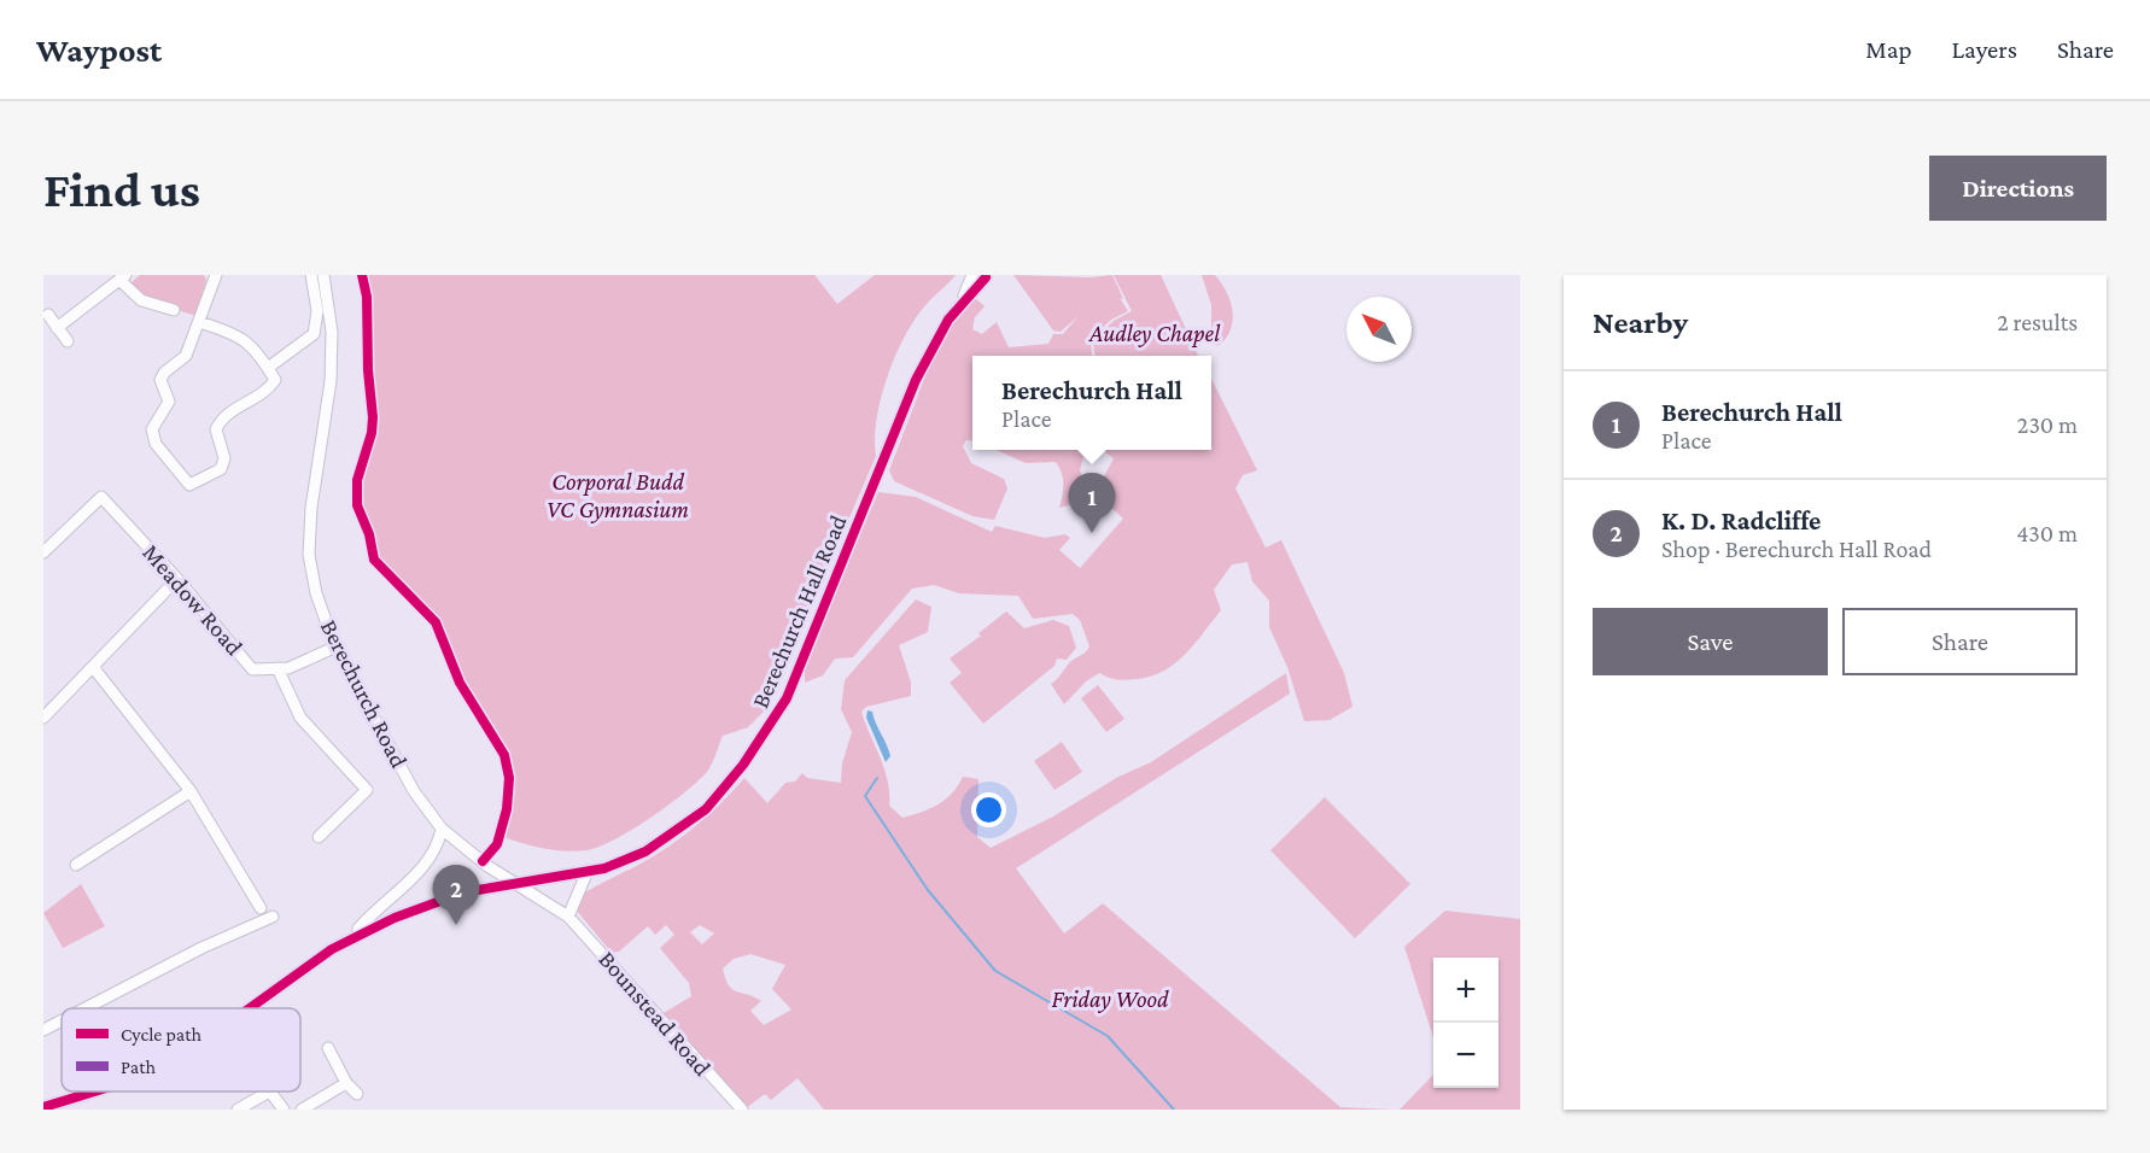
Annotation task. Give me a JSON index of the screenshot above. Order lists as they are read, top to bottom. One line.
{"streets":{"street":["Meadow Road","Berechurch Hall Road","Berechurch Road","Bounstead Road"]},"crossings":[["Meadow Road","Berechurch Road"],["Berechurch Hall Road","Berechurch Road"],["Berechurch Hall Road","Bounstead Road"],["Berechurch Road","Bounstead Road"]],"parks":["Audley Chapel","Corporal Budd VC Gymnasium","Friday Wood"],"legend":["Cycle path","Path"],"north":"top left","page":{"header":"Waypost","nav":["Map","Layers","Share"],"buttons":["Directions",["Save","Share"]],"title":"Find us","heading":["Nearby","2 results"],"popup":["Berechurch Hall","Place"],"list":[{"mark":"1","name":"Berechurch Hall","note":"Place","value":"230 m"},{"mark":"2","name":"K. D. Radcliffe","note":"Shop · Berechurch Hall Road","value":"430 m"}],"pins":["1","2"],"map_buttons":["+","−"]}}
